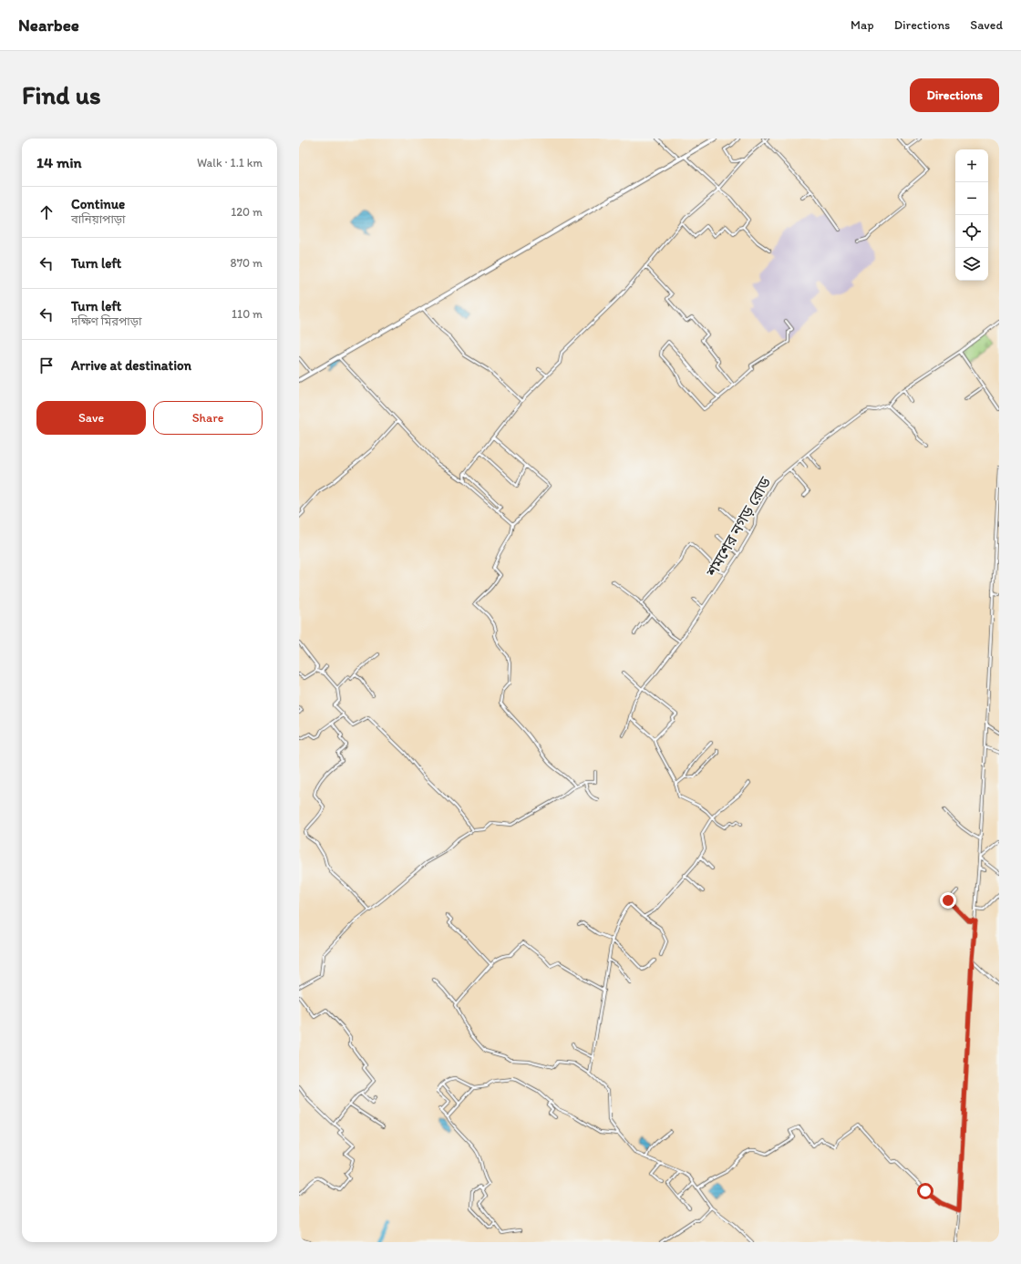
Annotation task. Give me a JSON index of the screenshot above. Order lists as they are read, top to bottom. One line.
{"streets":{"street":["শমশের নগড় রোড"]},"page":{"header":"Nearbee","nav":["Map","Directions","Saved"],"buttons":["Directions",["Save","Share"]],"title":"Find us","heading":["14 min","Walk · 1.1 km"],"map_buttons":["+","−"],"list":[["Continue","বানিয়াপাড়া","120 m"],["Turn left","870 m"],["Turn left","দক্ষিণ মিরপাড়া","110 m"],"Arrive at destination"]}}
